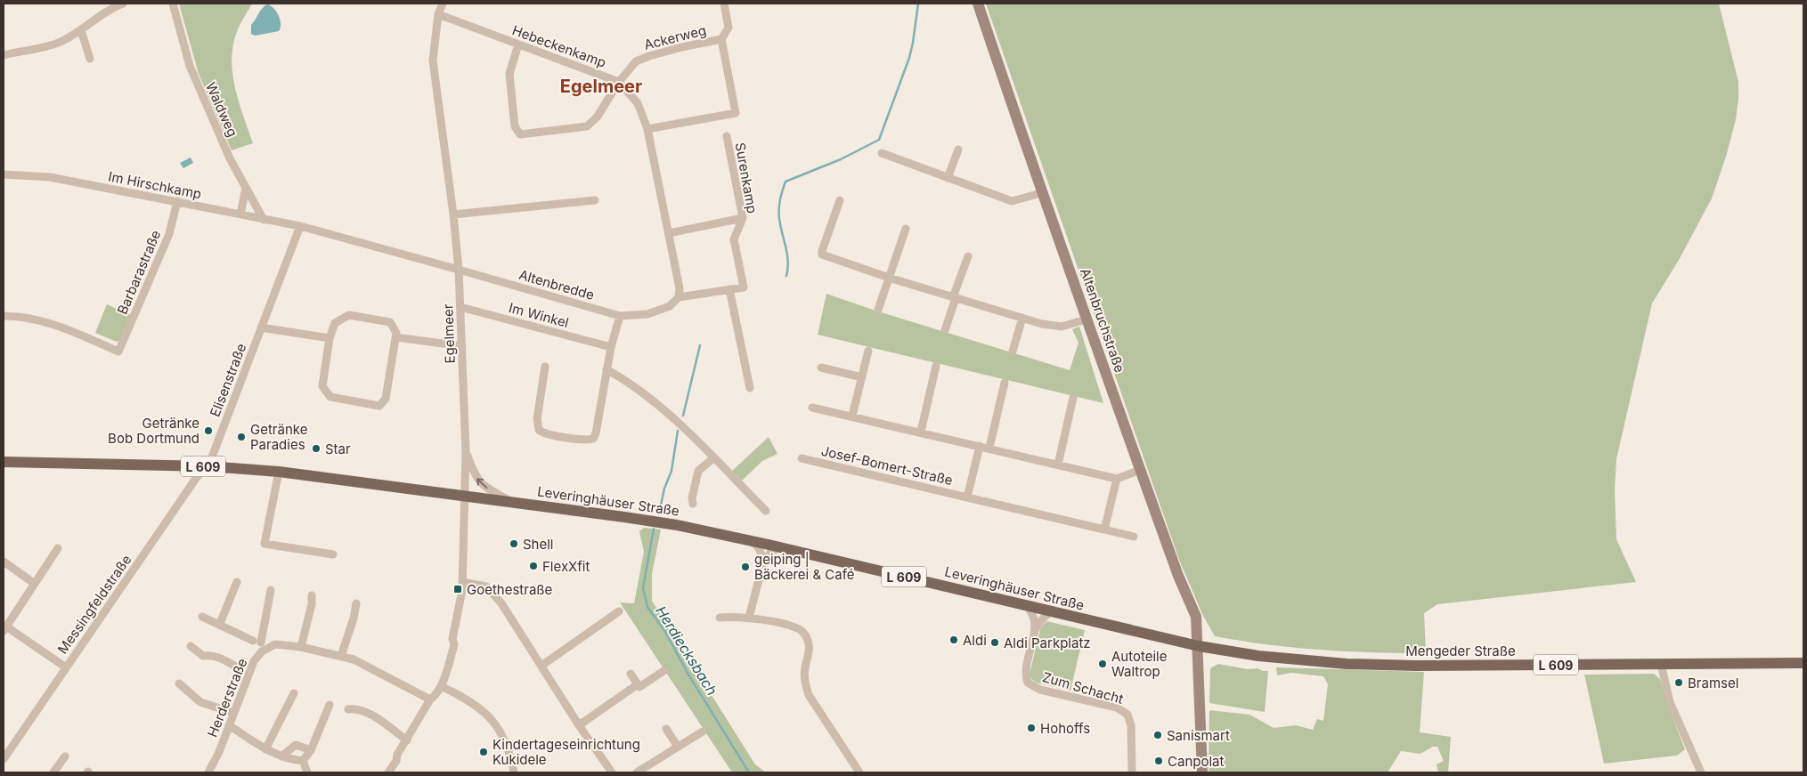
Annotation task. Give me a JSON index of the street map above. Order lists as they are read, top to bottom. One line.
{"streets":{"main road":["L 609","Leveringhäuser Straße","Mengeder Straße"],"street":["Ackerweg","Hebeckenkamp","Waldweg","Surenkamp","Im Hirschkamp","Barbarastraße","Altenbredde","Im Winkel","Altenbruchstraße","Egelmeer","Elisenstraße","Josef-Bomert-Straße","Messingfeldstraße","Zum Schacht","Herderstraße"]},"crossings":[["Ackerweg","Hebeckenkamp"],["Hebeckenkamp","Surenkamp"],["Hebeckenkamp","Egelmeer"],["Waldweg","Im Hirschkamp"],["Surenkamp","Altenbredde"],["Im Hirschkamp","Barbarastraße"],["Im Hirschkamp","Altenbredde"],["Im Hirschkamp","Elisenstraße"],["Altenbredde","Egelmeer"],["Altenbredde","Elisenstraße"],["Im Winkel","Egelmeer"],["Altenbruchstraße","Leveringhäuser Straße"],["Altenbruchstraße","Mengeder Straße"],["Egelmeer","Leveringhäuser Straße"],["Elisenstraße","Leveringhäuser Straße"],["Elisenstraße","Messingfeldstraße"],["Leveringhäuser Straße","Messingfeldstraße"],["Leveringhäuser Straße","Mengeder Straße"],["Leveringhäuser Straße","Zum Schacht"]],"districts":["Egelmeer"],"water":["Herdiecksbach"],"places":{"other":["Getränke Bob Dortmund","Getränke Paradies","Star","Shell","FlexXfit","geiping | Bäckerei & Café","Aldi","Aldi Parkplatz","Autoteile Waltrop","Bramsel","Hohoffs","Sanismart","Kindertageseinrichtung Kukidele","Canpolat"],"transit":["Goethestraße"]}}
